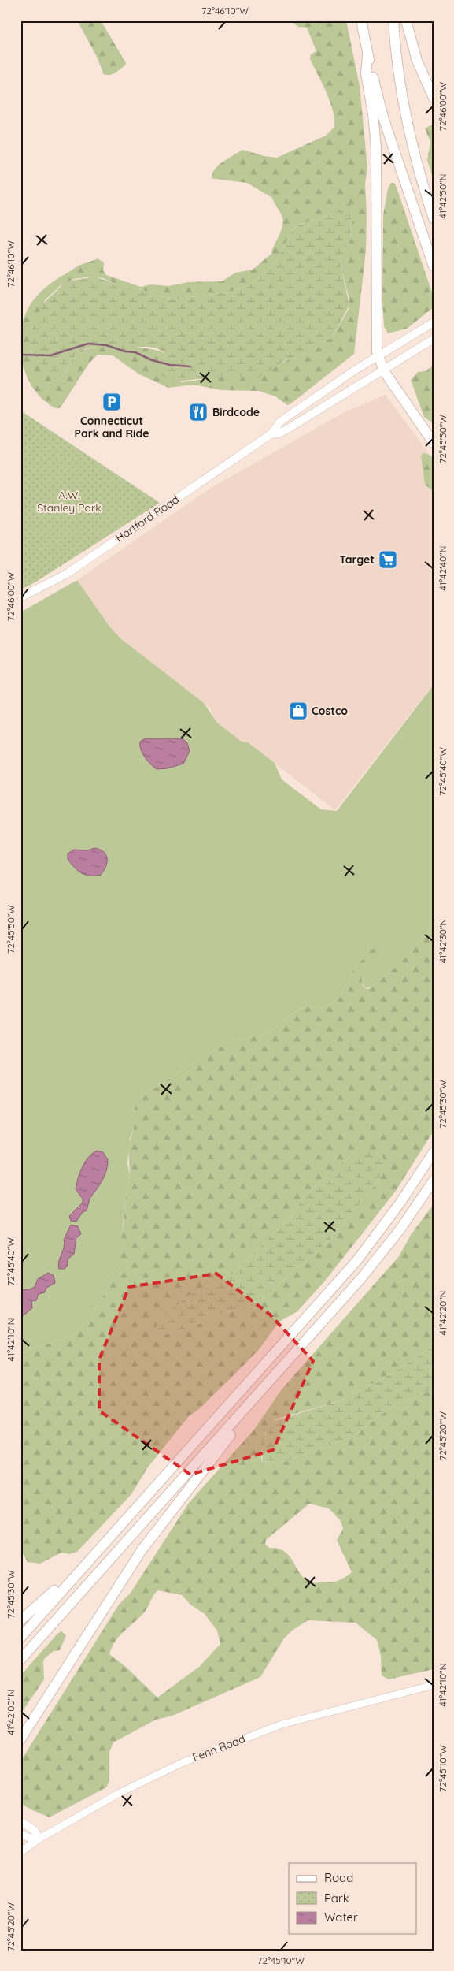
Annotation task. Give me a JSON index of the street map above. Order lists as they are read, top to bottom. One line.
{"streets":{"main road":["Hartford Road","Fenn Road"]},"parks":["A.W. Stanley Park"],"places":{"parking":["Connecticut Park and Ride"],"restaurant":["Birdcode"],"supermarket":["Target"],"shop":["Costco"]},"legend":["Road","Park","Water"],"coordinates":["72°46'10\"W","72°46'00\"W","41°42'50\"N","72°45'50\"W","41°42'40\"N","72°45'40\"W","41°42'30\"N","72°45'30\"W","41°42'20\"N","41°42'10\"N","72°45'20\"W","41°42'00\"N","72°45'10\"W"]}
